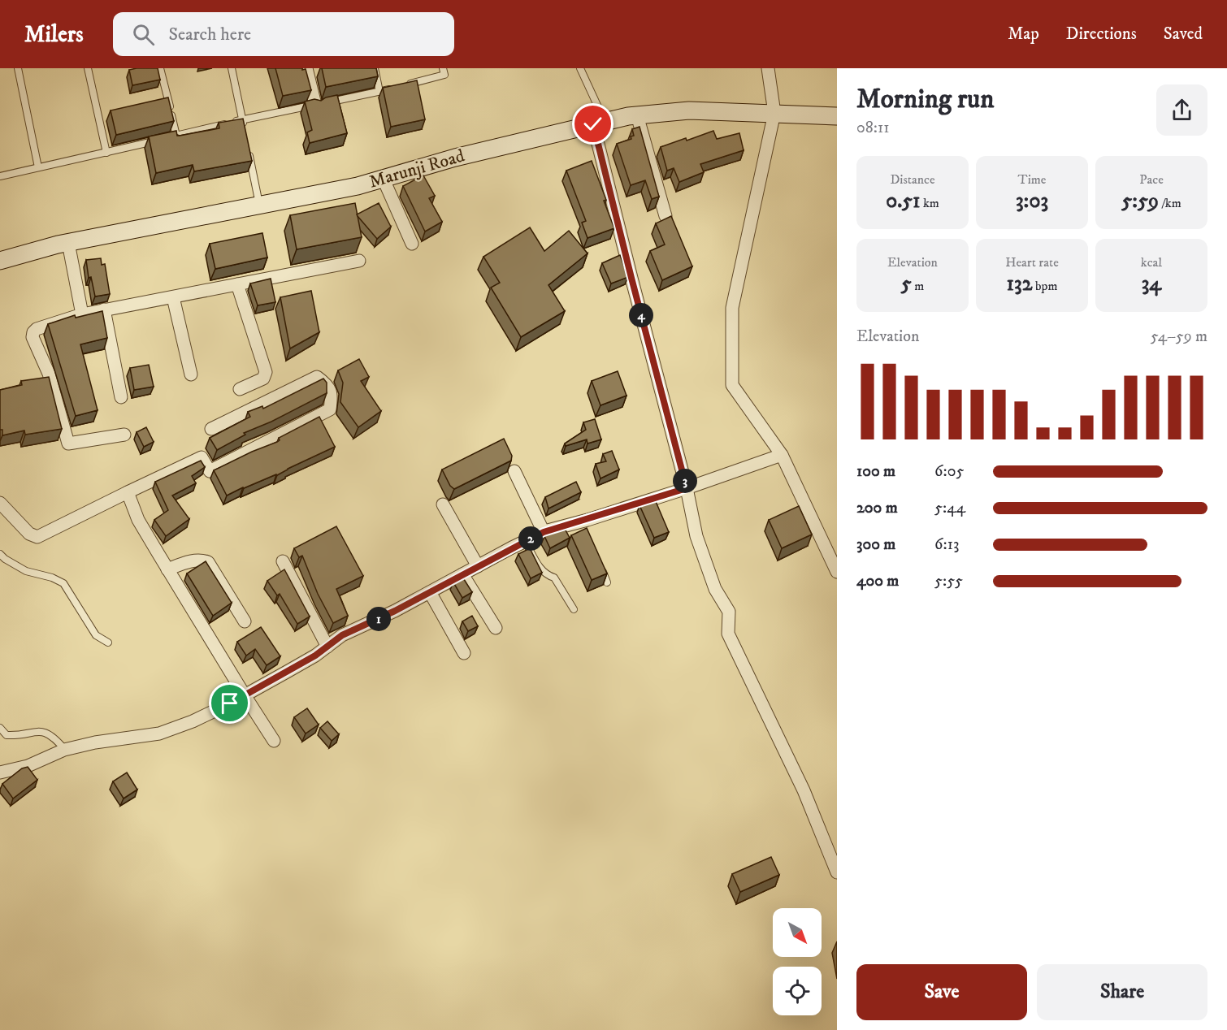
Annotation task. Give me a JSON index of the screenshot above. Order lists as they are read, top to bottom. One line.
{"streets":{"street":["Marunji Road"]},"north":"bottom right","page":{"header":"Milers","search":"Search here","nav":["Map","Directions","Saved"],"heading":["Morning run","08:11"],"stats":[["Distance","0.51 km"],["Time","3:03"],["Pace","5:59 /km"],["Elevation","5 m"],["Heart rate","132 bpm"],["kcal","34"]],"pins":["4","3","2","1"],"chart":["Elevation","54–59 m"],"list":[{"name":"100 m","note":"6:05"},{"name":"200 m","note":"5:44"},{"name":"300 m","note":"6:13"},{"name":"400 m","note":"5:55"}],"buttons":["Save","Share"]}}
